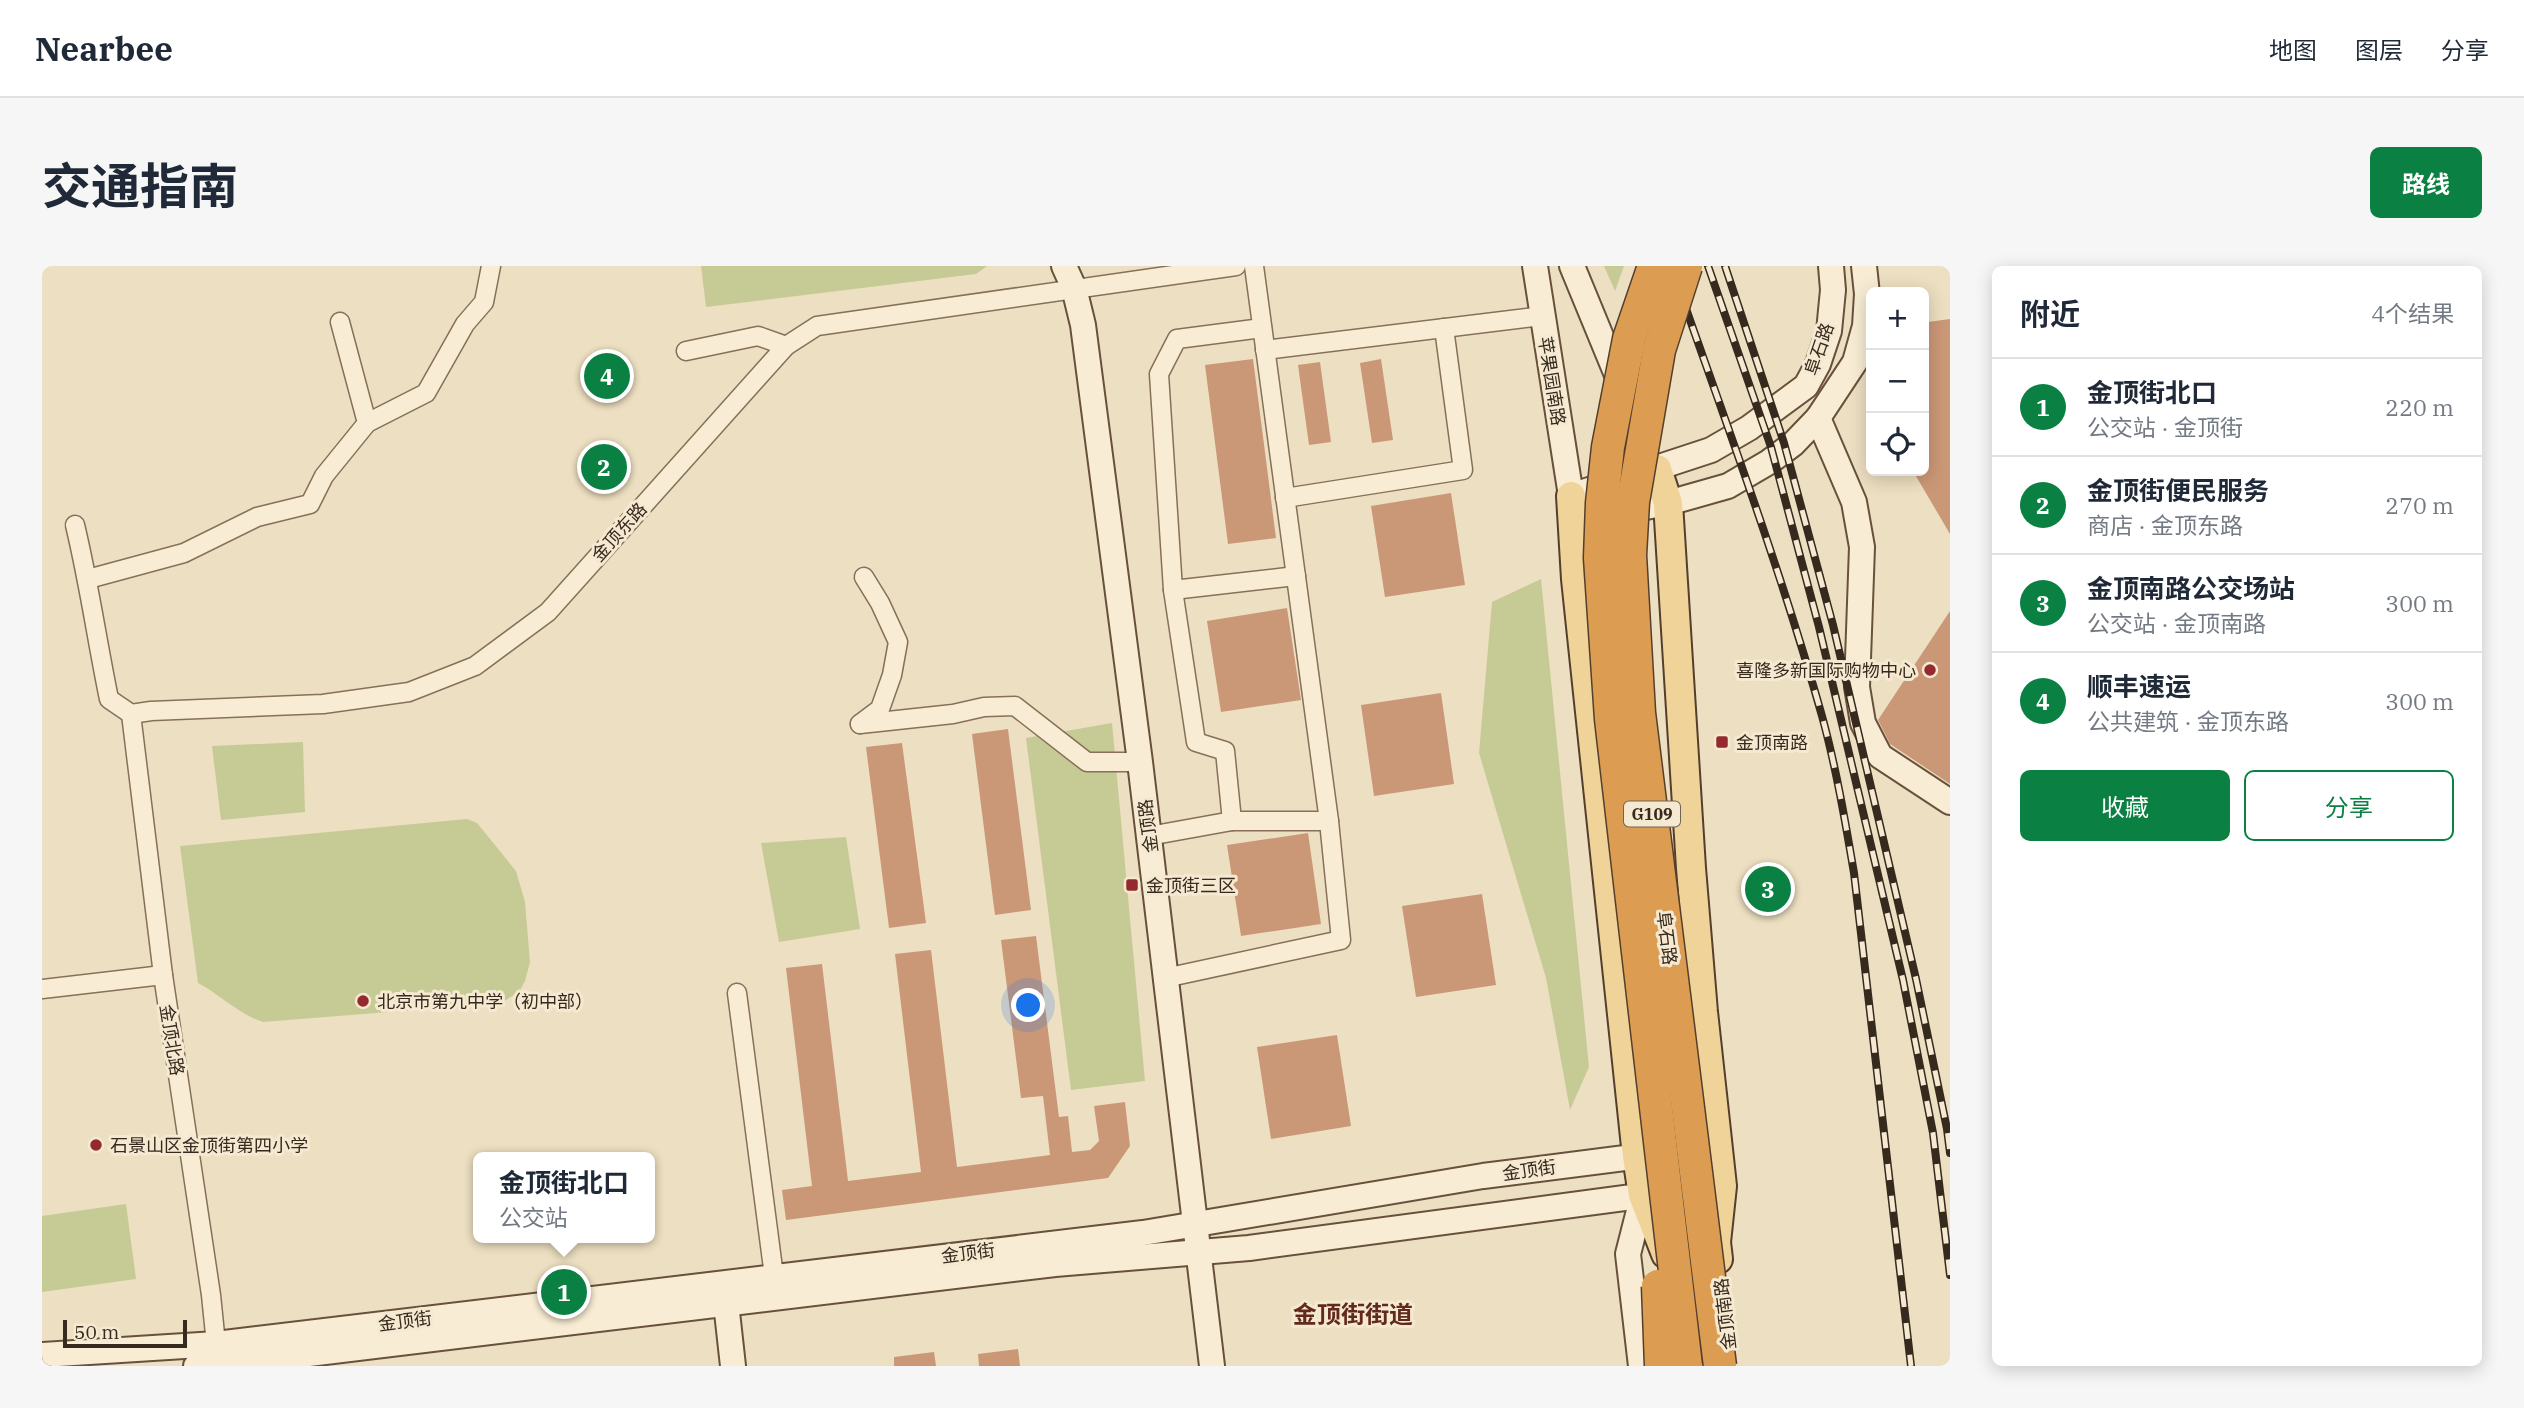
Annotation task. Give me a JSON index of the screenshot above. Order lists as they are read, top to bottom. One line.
{"streets":{"highway":["阜石路","G109"],"main road":["苹果园南路","金顶路","金顶街","金顶南路"],"street":["金顶东路","金顶北路"]},"crossings":[["阜石路","苹果园南路"],["阜石路","金顶街"],["阜石路","金顶南路"],["金顶东路","金顶路"],["金顶东路","金顶北路"],["金顶路","金顶街"],["金顶北路","金顶街"],["金顶街","金顶南路"]],"districts":["金顶街街道"],"places":{"other":["喜隆多新国际购物中心","北京市第九中学（初中部）","石景山区金顶街第四小学"],"transit":["金顶南路","金顶街三区"]},"scale_bar":"50 m","page":{"header":"Nearbee","nav":["地图","图层","分享"],"title":"交通指南","buttons":["路线",["收藏","分享"]],"heading":["附近","4个结果"],"map_buttons":["+","−"],"pins":["4","2","3","1"],"list":[{"mark":"1","name":"金顶街北口","note":"公交站 · 金顶街","value":"220 m"},{"mark":"2","name":"金顶街便民服务","note":"商店 · 金顶东路","value":"270 m"},{"mark":"3","name":"金顶南路公交场站","note":"公交站 · 金顶南路","value":"300 m"},{"mark":"4","name":"顺丰速运","note":"公共建筑 · 金顶东路","value":"300 m"}],"popup":["金顶街北口","公交站"],"scale":"50 m"}}
